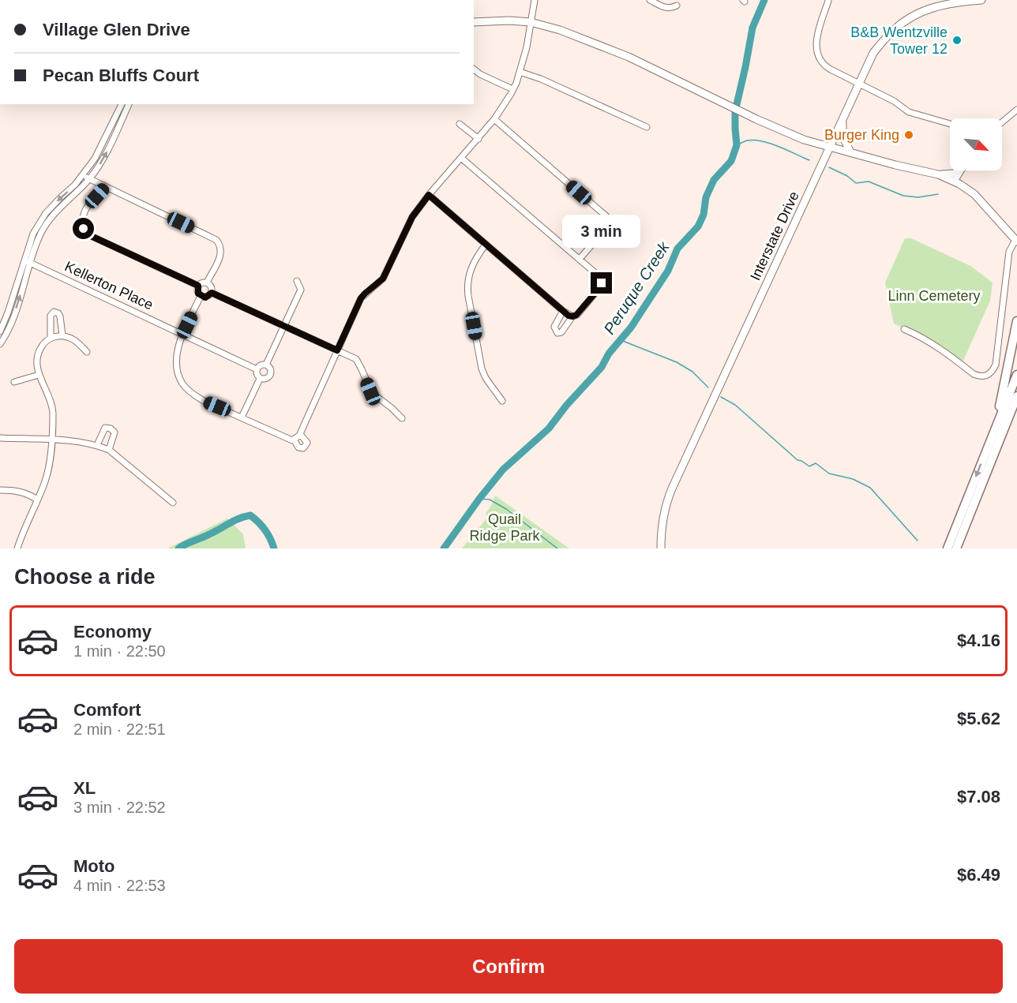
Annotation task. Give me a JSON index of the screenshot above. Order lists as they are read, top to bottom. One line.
{"streets":{"main road":["Interstate Drive"],"street":["Kellerton Place"]},"water":["Peruque Creek"],"parks":["Linn Cemetery","Quail Ridge Park"],"places":["B&B Wentzville Tower 12","Burger King"],"north":"bottom right","page":{"banner":["Village Glen Drive","Pecan Bluffs Court"],"bubble":"3 min","heading":"Choose a ride","list":[{"name":"Economy","note":"1 min · 22:50","value":"$4.16"},{"name":"Comfort","note":"2 min · 22:51","value":"$5.62"},{"name":"XL","note":"3 min · 22:52","value":"$7.08"},{"name":"Moto","note":"4 min · 22:53","value":"$6.49"}],"buttons":"Confirm"}}
